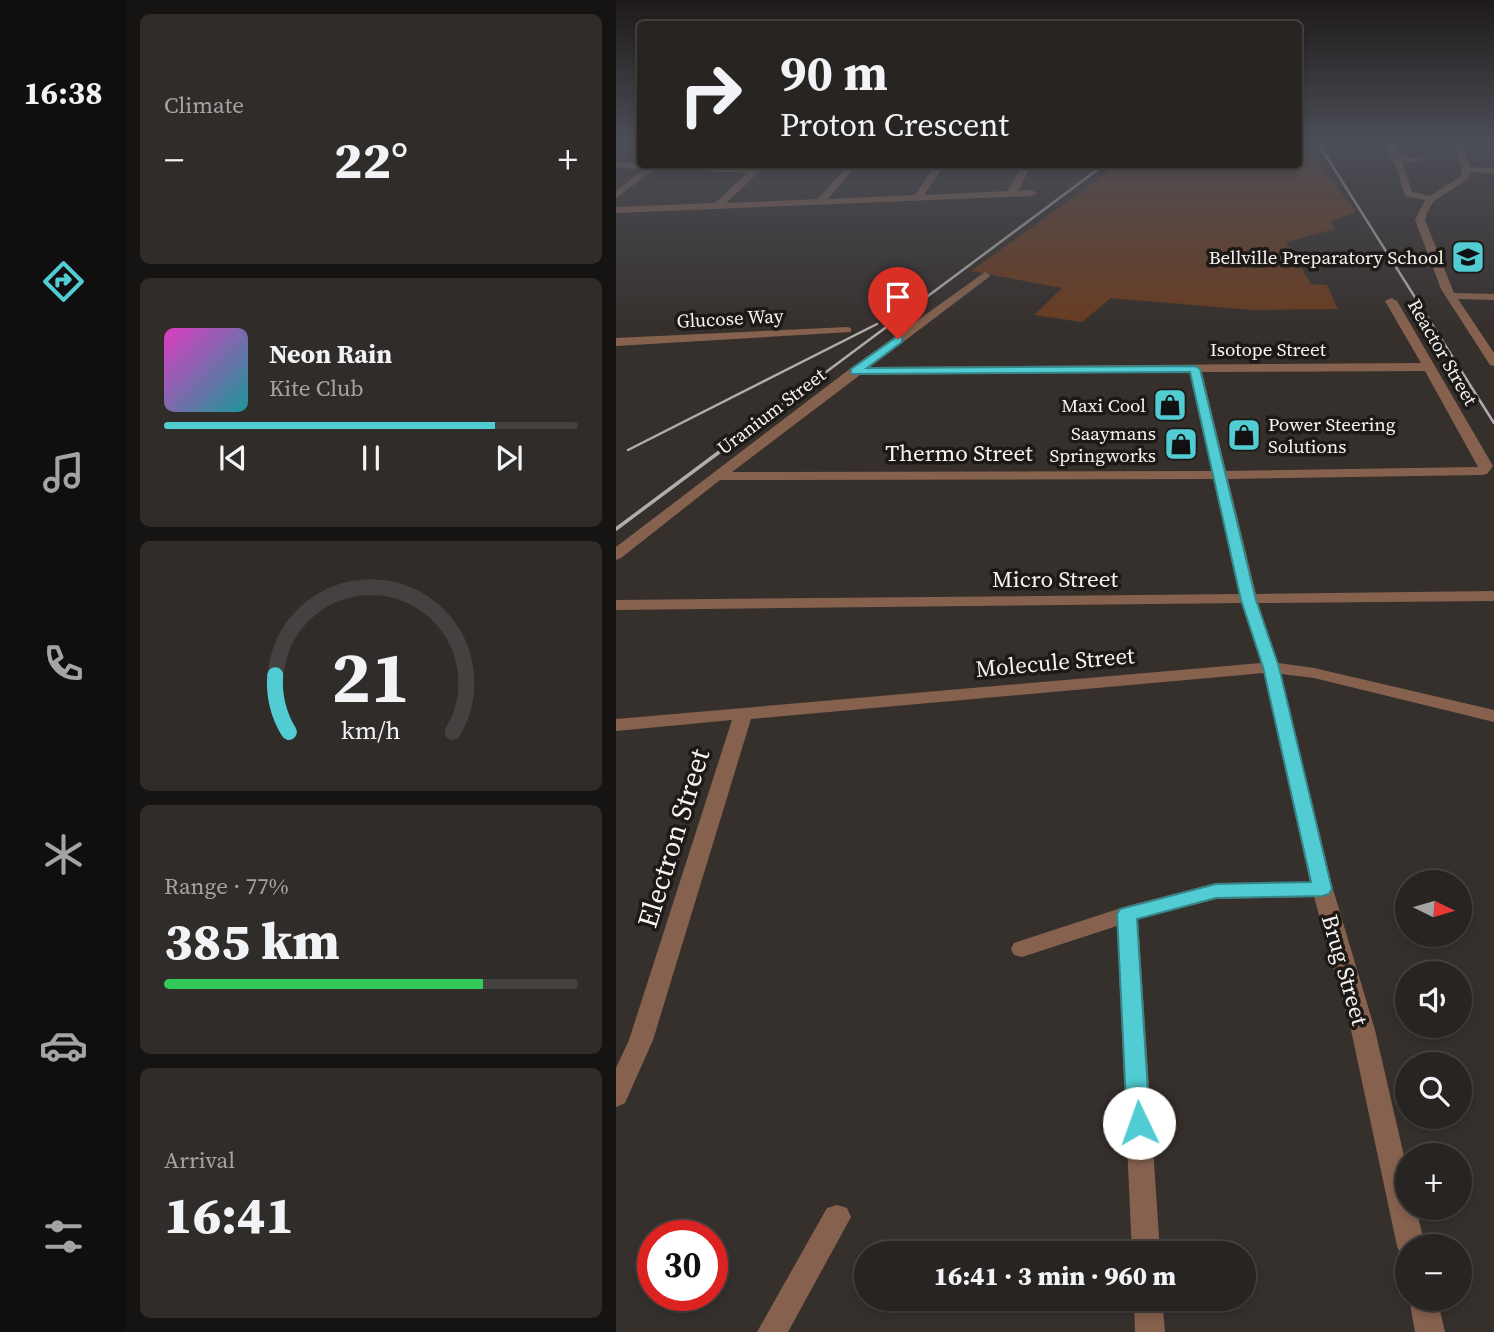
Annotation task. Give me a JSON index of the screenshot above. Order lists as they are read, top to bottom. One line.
{"streets":{"street":["Glucose Way","Isotope Street","Reactor Street","Uranium Street","Thermo Street","Micro Street","Molecule Street","Electron Street","Brug Street"]},"crossings":[["Isotope Street","Reactor Street"],["Isotope Street","Uranium Street"],["Isotope Street","Brug Street"],["Reactor Street","Thermo Street"],["Uranium Street","Thermo Street"],["Thermo Street","Brug Street"],["Micro Street","Brug Street"],["Molecule Street","Electron Street"],["Molecule Street","Brug Street"]],"places":{"school or university":["Bellville Preparatory School"],"shop":["Maxi Cool","Power Steering Solutions","Saaymans Springworks"]},"north":"right","page":{"tabs":"16:38","tile":["Climate",["Range · 77%","385 km"],["Arrival","16:41"]],"turn":["90 m","Proton Crescent"],"heat":["−","22°","+"],"song":["Neon Rain","Kite Club"],"map_buttons":["+","−"],"limit":"30","trip":"16:41 · 3 min · 960 m","gauge":["21","km/h"]}}
